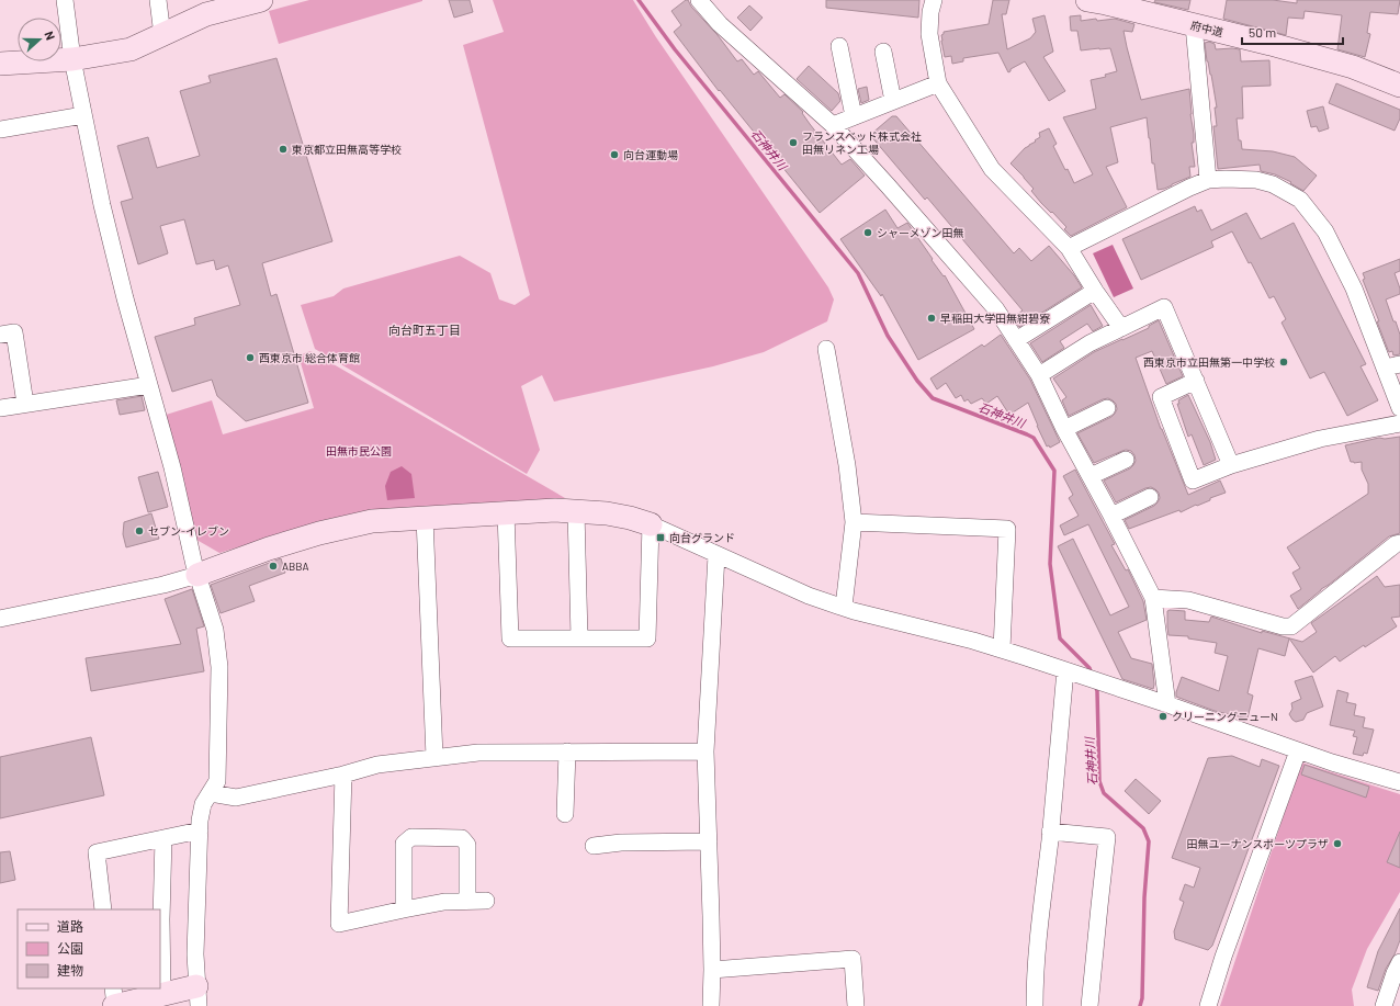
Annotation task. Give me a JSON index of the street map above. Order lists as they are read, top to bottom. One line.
{"streets":{"street":["府中道"]},"districts":["向台町五丁目"],"water":["石神井川"],"parks":["田無市民公園"],"places":{"other":["フランスベッド株式会社 田無リネン工場","東京都立田無高等学校","向台運動場","シャーメゾン田無","早稲田大学田無紺碧寮","西東京市 総合体育館","西東京市立田無第一中学校","セブン-イレブン","ABBA","クリーニングニューN","田無ユーナンスポーツプラザ"],"transit":["向台グランド"]},"legend":["道路","公園","建物"],"scale_bar":"50 m","north":"right"}
